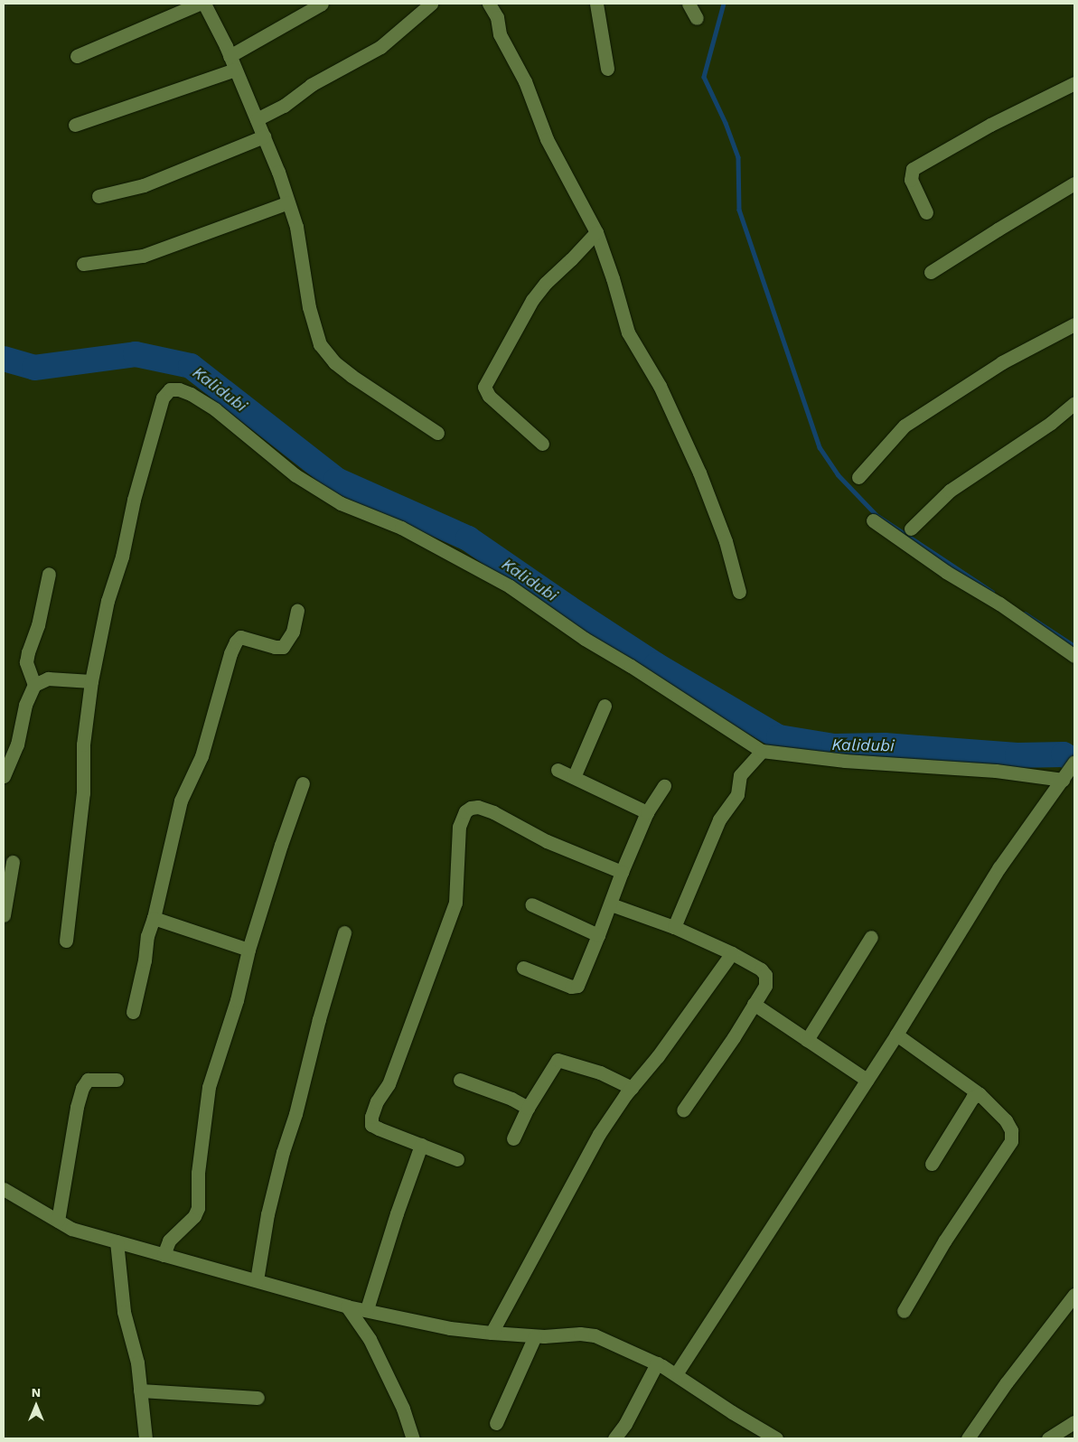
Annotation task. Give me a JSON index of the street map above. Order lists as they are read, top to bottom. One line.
{"water":["Kalidubi"],"north":"top"}
